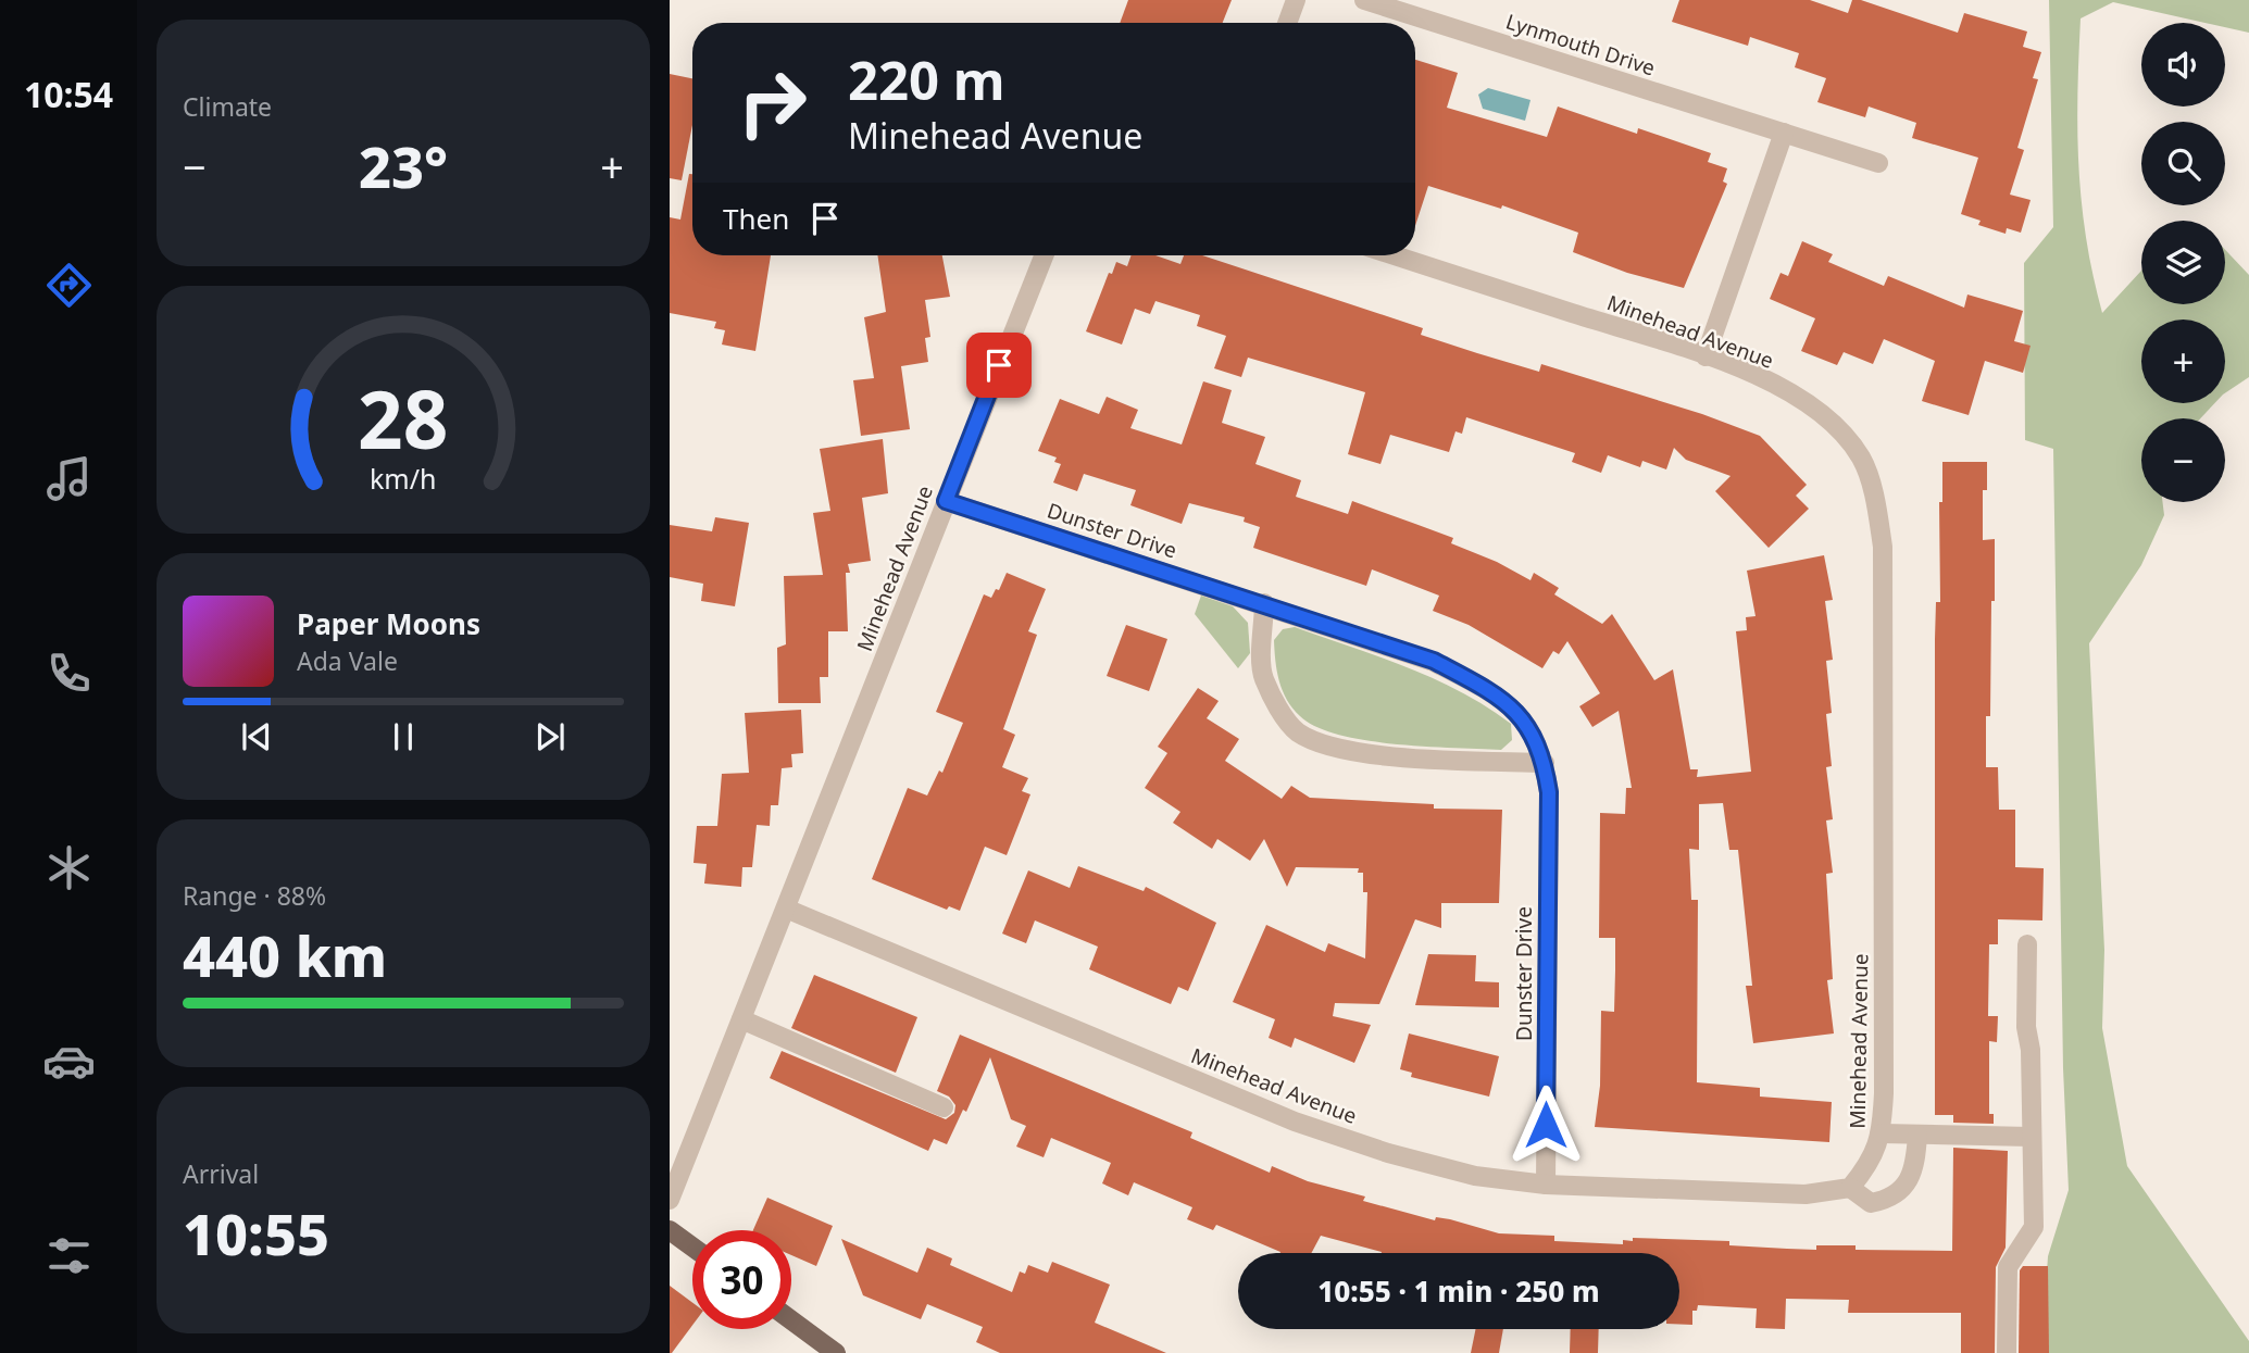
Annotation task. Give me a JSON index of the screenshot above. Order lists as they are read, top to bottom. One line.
{"streets":{"street":["Lynmouth Drive","Minehead Avenue","Dunster Drive"]},"crossings":[["Minehead Avenue","Dunster Drive"]],"page":{"tabs":"10:54","tile":["Climate",["Range · 88%","440 km"],["Arrival","10:55"]],"map_buttons":["+","−"],"turn":["220 m","Minehead Avenue"],"heat":["−","23°","+"],"then":"Then","song":["Paper Moons","Ada Vale"],"limit":"30","trip":"10:55 · 1 min · 250 m","gauge":["28","km/h"]}}
